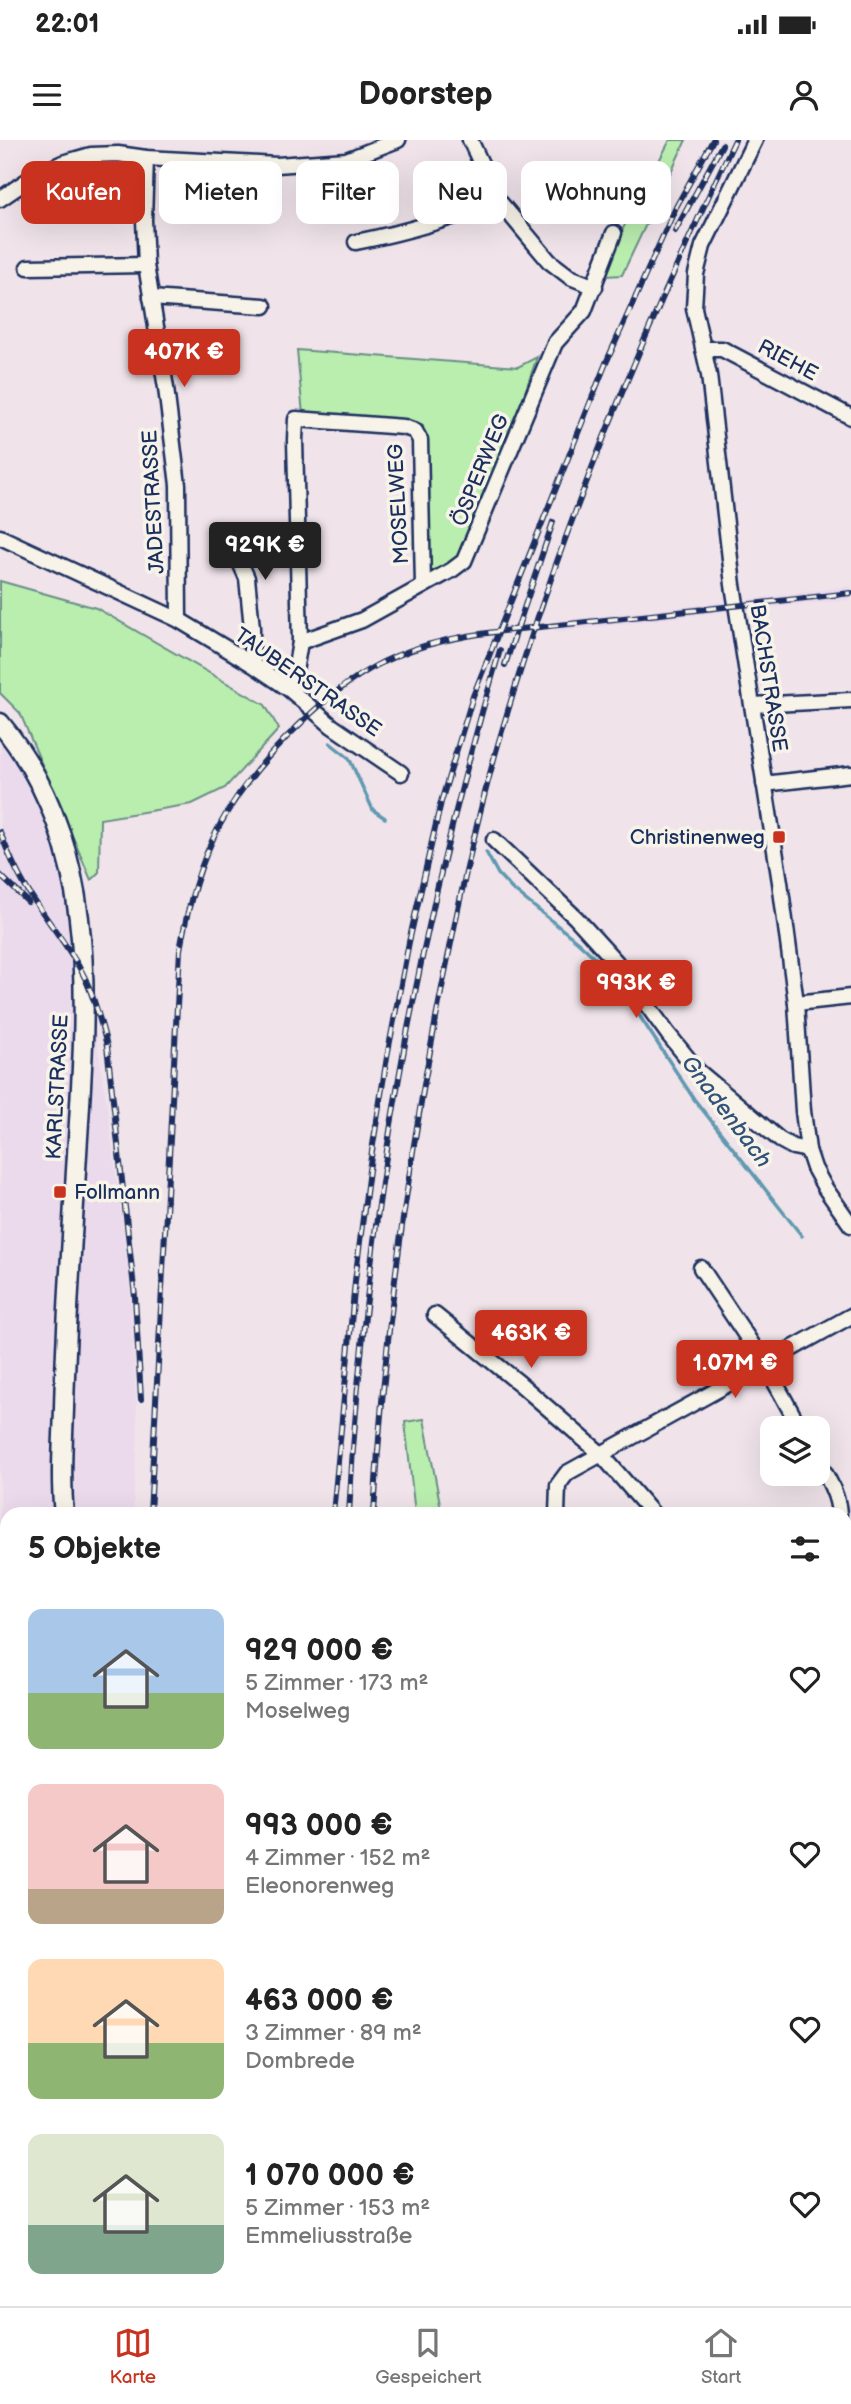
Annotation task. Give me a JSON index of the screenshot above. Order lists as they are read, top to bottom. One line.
{"streets":{"street":["RIEHE","ÖSPERWEG","JADESTRASSE","MOSELWEG","BACHSTRASSE","TAUBERSTRASSE","KARLSTRASSE"]},"crossings":[["RIEHE","BACHSTRASSE"],["ÖSPERWEG","MOSELWEG"],["JADESTRASSE","TAUBERSTRASSE"],["MOSELWEG","TAUBERSTRASSE"]],"water":["Gnadenbach"],"places":{"transit":["Christinenweg","Follmann"]},"page":{"status":"22:01","header":"Doorstep","chip":["Kaufen","Mieten","Filter","Neu","Wohnung"],"price":["407K €","929K €","993K €","463K €","1.07M €"],"heading":"5 Objekte","list":[{"name":"929 000 €","note":"5 Zimmer · 173 m² · Moselweg"},{"name":"993 000 €","note":"4 Zimmer · 152 m² · Eleonorenweg"},{"name":"463 000 €","note":"3 Zimmer · 89 m² · Dombrede"},{"name":"1 070 000 €","note":"5 Zimmer · 153 m² · Emmeliusstraße"}],"tabs":["Karte","Gespeichert","Start"]}}
